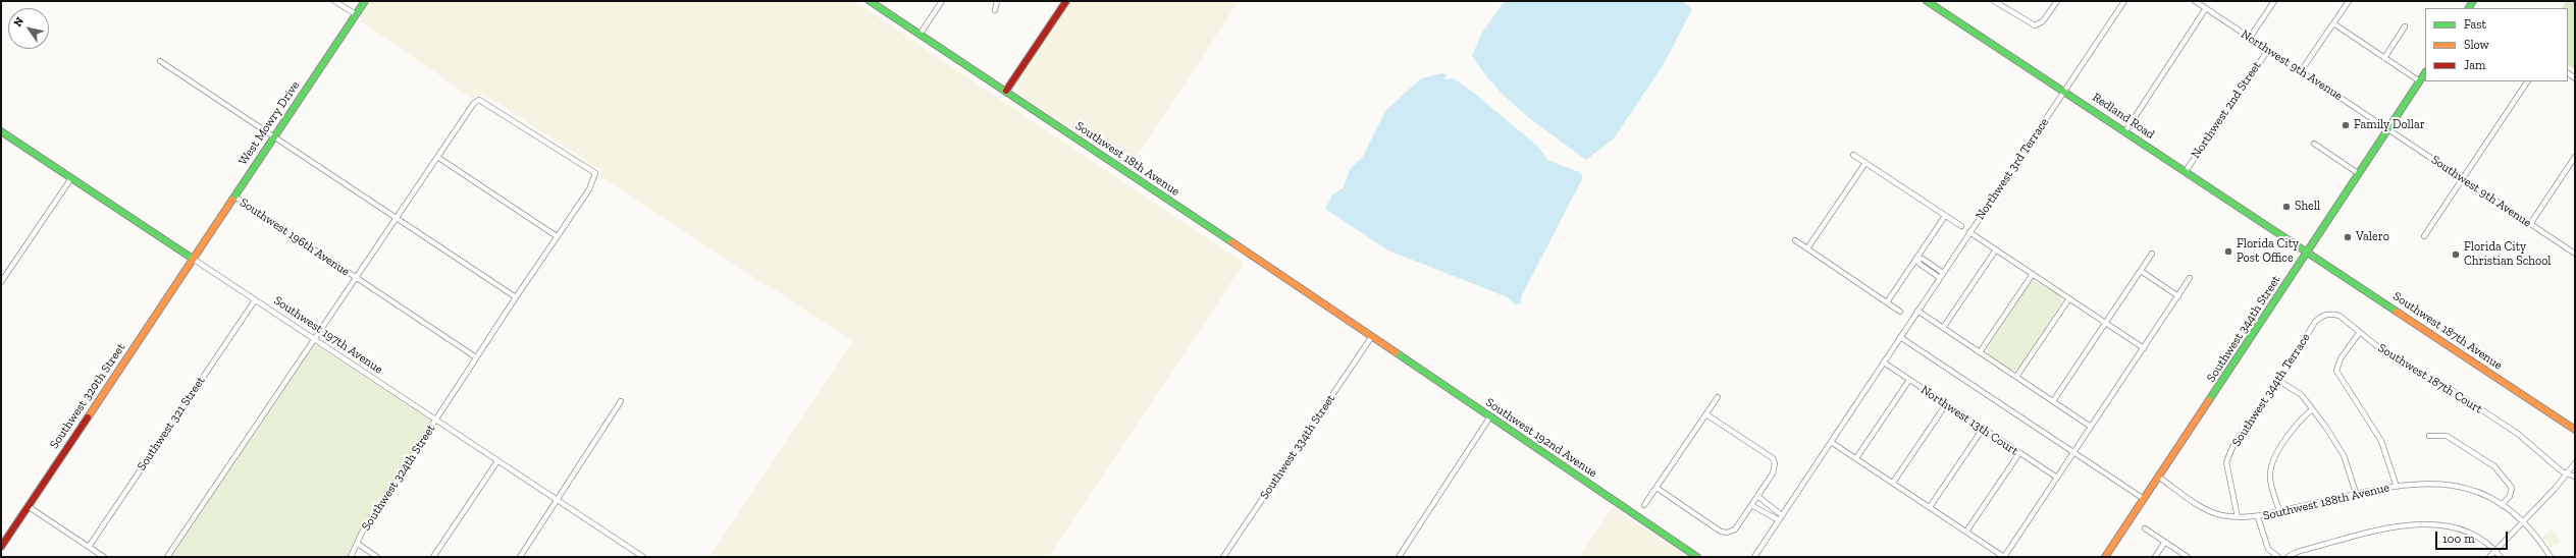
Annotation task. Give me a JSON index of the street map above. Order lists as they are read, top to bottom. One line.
{"streets":{"street":["Northwest 9th Avenue","Northwest 2nd Street","Redland Road","West Mowry Drive","Southwest 18th Avenue","Northwest 3rd Terrace","Southwest 9th Avenue","Southwest 196th Avenue","Southwest 344th Street","Southwest 187th Avenue","Southwest 197th Avenue","Southwest 187th Court","Southwest 344th Terrace","Southwest 320th Street","Northwest 13th Court","Southwest 321 Street","Southwest 192nd Avenue","Southwest 334th Street","Southwest 324th Street","Southwest 188th Avenue"]},"crossings":[["Northwest 9th Avenue","Northwest 2nd Street"],["Northwest 9th Avenue","Southwest 9th Avenue"],["Northwest 9th Avenue","Southwest 344th Street"],["Northwest 2nd Street","Redland Road"],["Redland Road","Northwest 3rd Terrace"],["Redland Road","Southwest 344th Street"],["Redland Road","Southwest 187th Avenue"],["West Mowry Drive","Southwest 196th Avenue"],["West Mowry Drive","Southwest 197th Avenue"],["West Mowry Drive","Southwest 320th Street"],["Southwest 18th Avenue","Southwest 192nd Avenue"],["Southwest 18th Avenue","Southwest 334th Street"],["Northwest 3rd Terrace","Northwest 13th Court"],["Southwest 9th Avenue","Southwest 344th Street"],["Southwest 196th Avenue","Southwest 324th Street"],["Southwest 344th Street","Southwest 187th Avenue"],["Southwest 344th Street","Southwest 188th Avenue"],["Southwest 197th Avenue","Southwest 320th Street"],["Southwest 197th Avenue","Southwest 321 Street"],["Southwest 197th Avenue","Southwest 324th Street"],["Southwest 187th Court","Southwest 344th Terrace"],["Southwest 344th Terrace","Southwest 188th Avenue"],["Southwest 192nd Avenue","Southwest 334th Street"]],"places":["Family Dollar","Shell","Valero","Florida City Post Office","Florida City Christian School"],"legend":["Fast","Slow","Jam"],"scale_bar":"100 m","north":"top left"}
